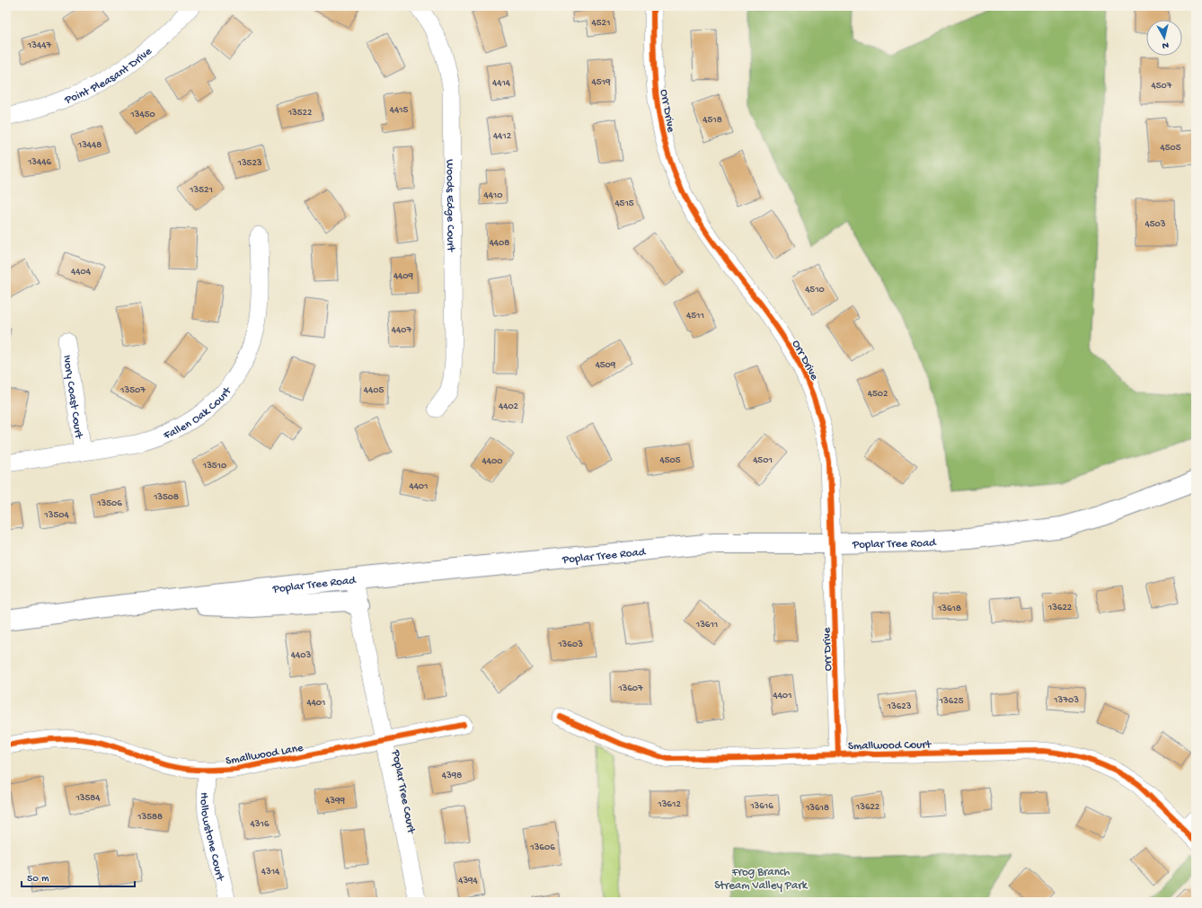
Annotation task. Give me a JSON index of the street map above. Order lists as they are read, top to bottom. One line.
{"streets":{"main road":["Poplar Tree Road"],"street":["Point Pleasant Drive","Orr Drive","Woods Edge Court","Ivory Coast Court","Fallen Oak Court","Smallwood Court","Smallwood Lane","Poplar Tree Court","Hollowstone Court"]},"crossings":[["Orr Drive","Poplar Tree Road"],["Orr Drive","Smallwood Court"],["Ivory Coast Court","Fallen Oak Court"],["Poplar Tree Road","Poplar Tree Court"],["Smallwood Lane","Poplar Tree Court"],["Smallwood Lane","Hollowstone Court"]],"parks":["Frog Branch Stream Valley Park"],"house_numbers":["4521","13447","4519","4414","4507","4415","13522","13450","4518","4412","13448","4505","13446","13523","13521","4410","4515","4503","4408","4404","4409","4510","4511","4407","4509","13507","4405","4502","4402","4505","4501","4400","13510","4401","13508","13506","13504","13622","13618","13611","13603","4403","13607","4401","13703","13625","4401","13623","4398","13584","4399","13612","13616","13622","13618","13588","4316","13606","4314","4394"],"scale_bar":"50 m","north":"bottom"}
